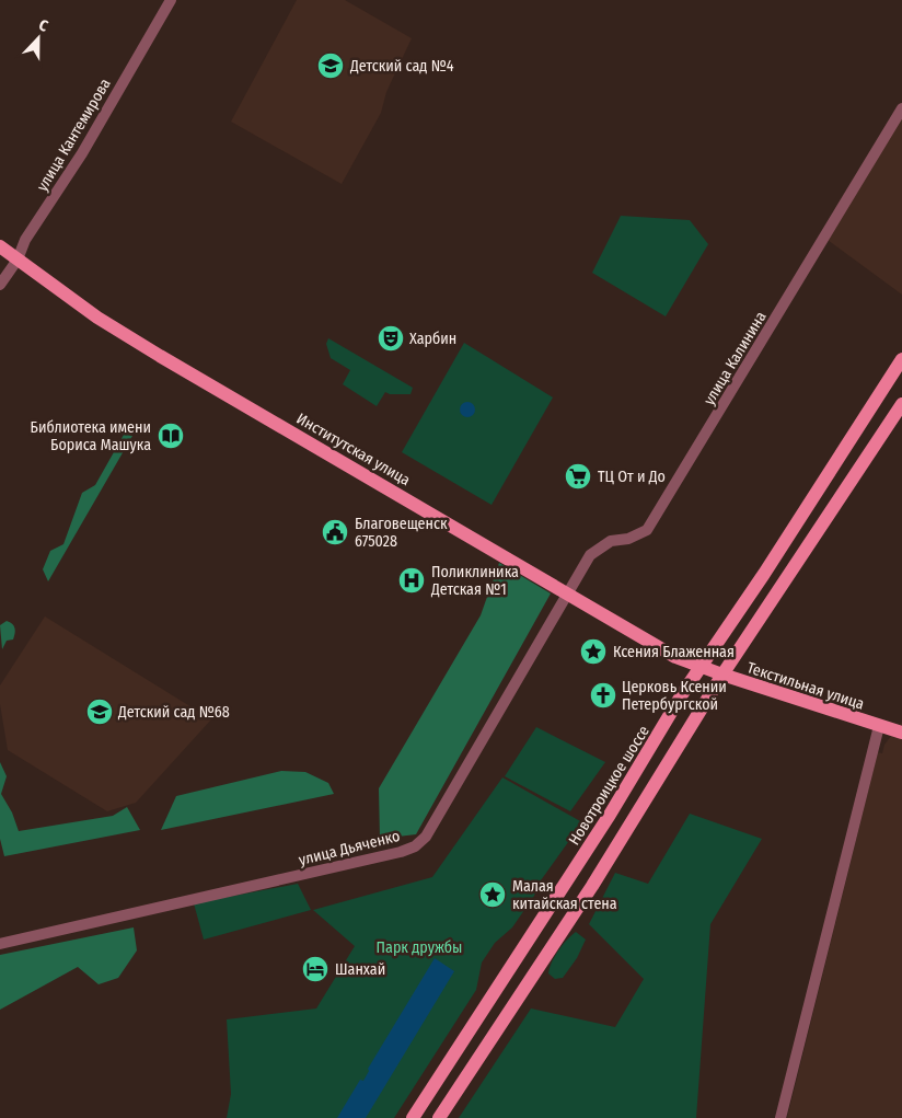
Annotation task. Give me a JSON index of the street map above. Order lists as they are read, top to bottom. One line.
{"streets":{"main road":["Институтская улица","Текстильная улица","Новотроицкое шоссе"],"street":["улица Кантемирова","улица Калинина","улица Дьяченко"]},"crossings":[["улица Кантемирова","Институтская улица"],["улица Калинина","Институтская улица"],["улица Калинина","улица Дьяченко"],["Институтская улица","Текстильная улица"],["Институтская улица","Новотроицкое шоссе"],["Институтская улица","улица Дьяченко"],["Текстильная улица","Новотроицкое шоссе"]],"parks":["Парк дружбы"],"places":{"school or university":["Детский сад №4","Детский сад №68"],"theatre":["Харбин"],"library":["Библиотека имени Бориса Машука"],"supermarket":["ТЦ От и До"],"public building":["Благовещенск 675028"],"hospital":["Поликлиника Детская №1"],"place":["Ксения Блаженная","Малая китайская стена"],"church":["Церковь Ксении Петербургской"],"hotel":["Шанхай"]},"north":"top"}
